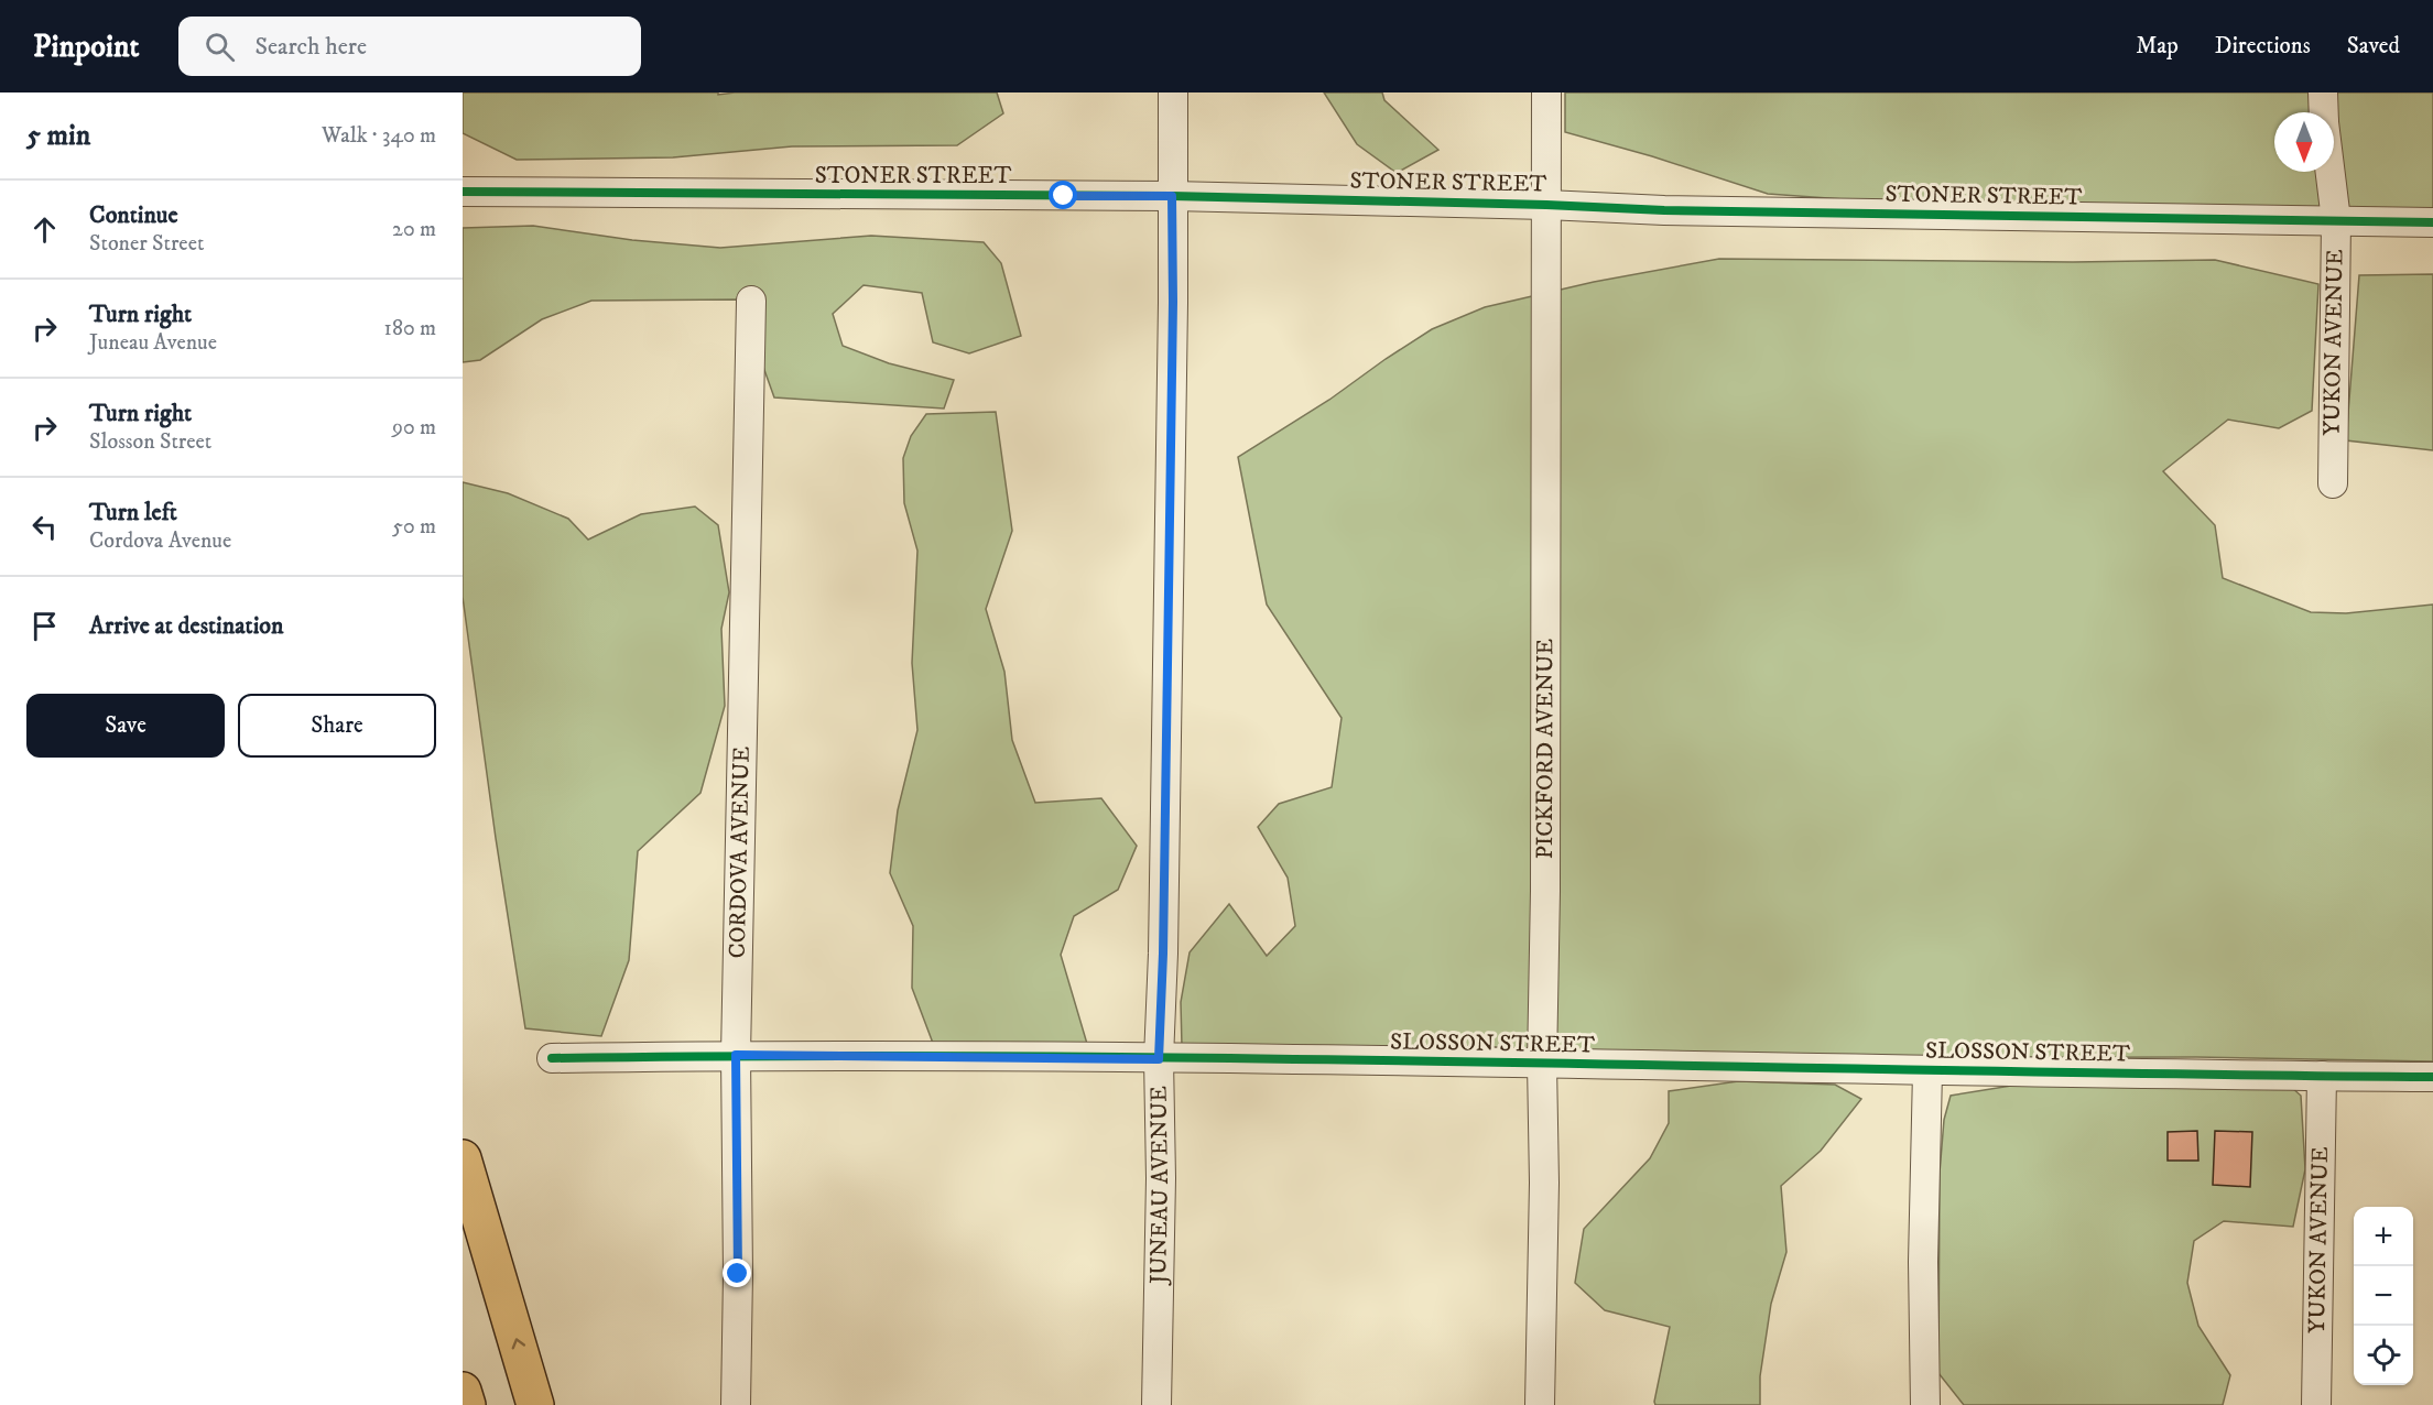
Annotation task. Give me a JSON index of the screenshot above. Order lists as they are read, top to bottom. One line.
{"streets":{"street":["STONER STREET","YUKON AVENUE","PICKFORD AVENUE","CORDOVA AVENUE","SLOSSON STREET","JUNEAU AVENUE"]},"crossings":[["STONER STREET","YUKON AVENUE"],["STONER STREET","PICKFORD AVENUE"],["STONER STREET","JUNEAU AVENUE"],["YUKON AVENUE","SLOSSON STREET"],["PICKFORD AVENUE","SLOSSON STREET"],["CORDOVA AVENUE","SLOSSON STREET"],["SLOSSON STREET","JUNEAU AVENUE"]],"north":"bottom","page":{"header":"Pinpoint","search":"Search here","nav":["Map","Directions","Saved"],"heading":["5 min","Walk · 340 m"],"list":[["Continue","Stoner Street","20 m"],["Turn right","Juneau Avenue","180 m"],["Turn right","Slosson Street","90 m"],["Turn left","Cordova Avenue","50 m"],"Arrive at destination"],"buttons":["Save","Share"],"map_buttons":["+","−"]}}
